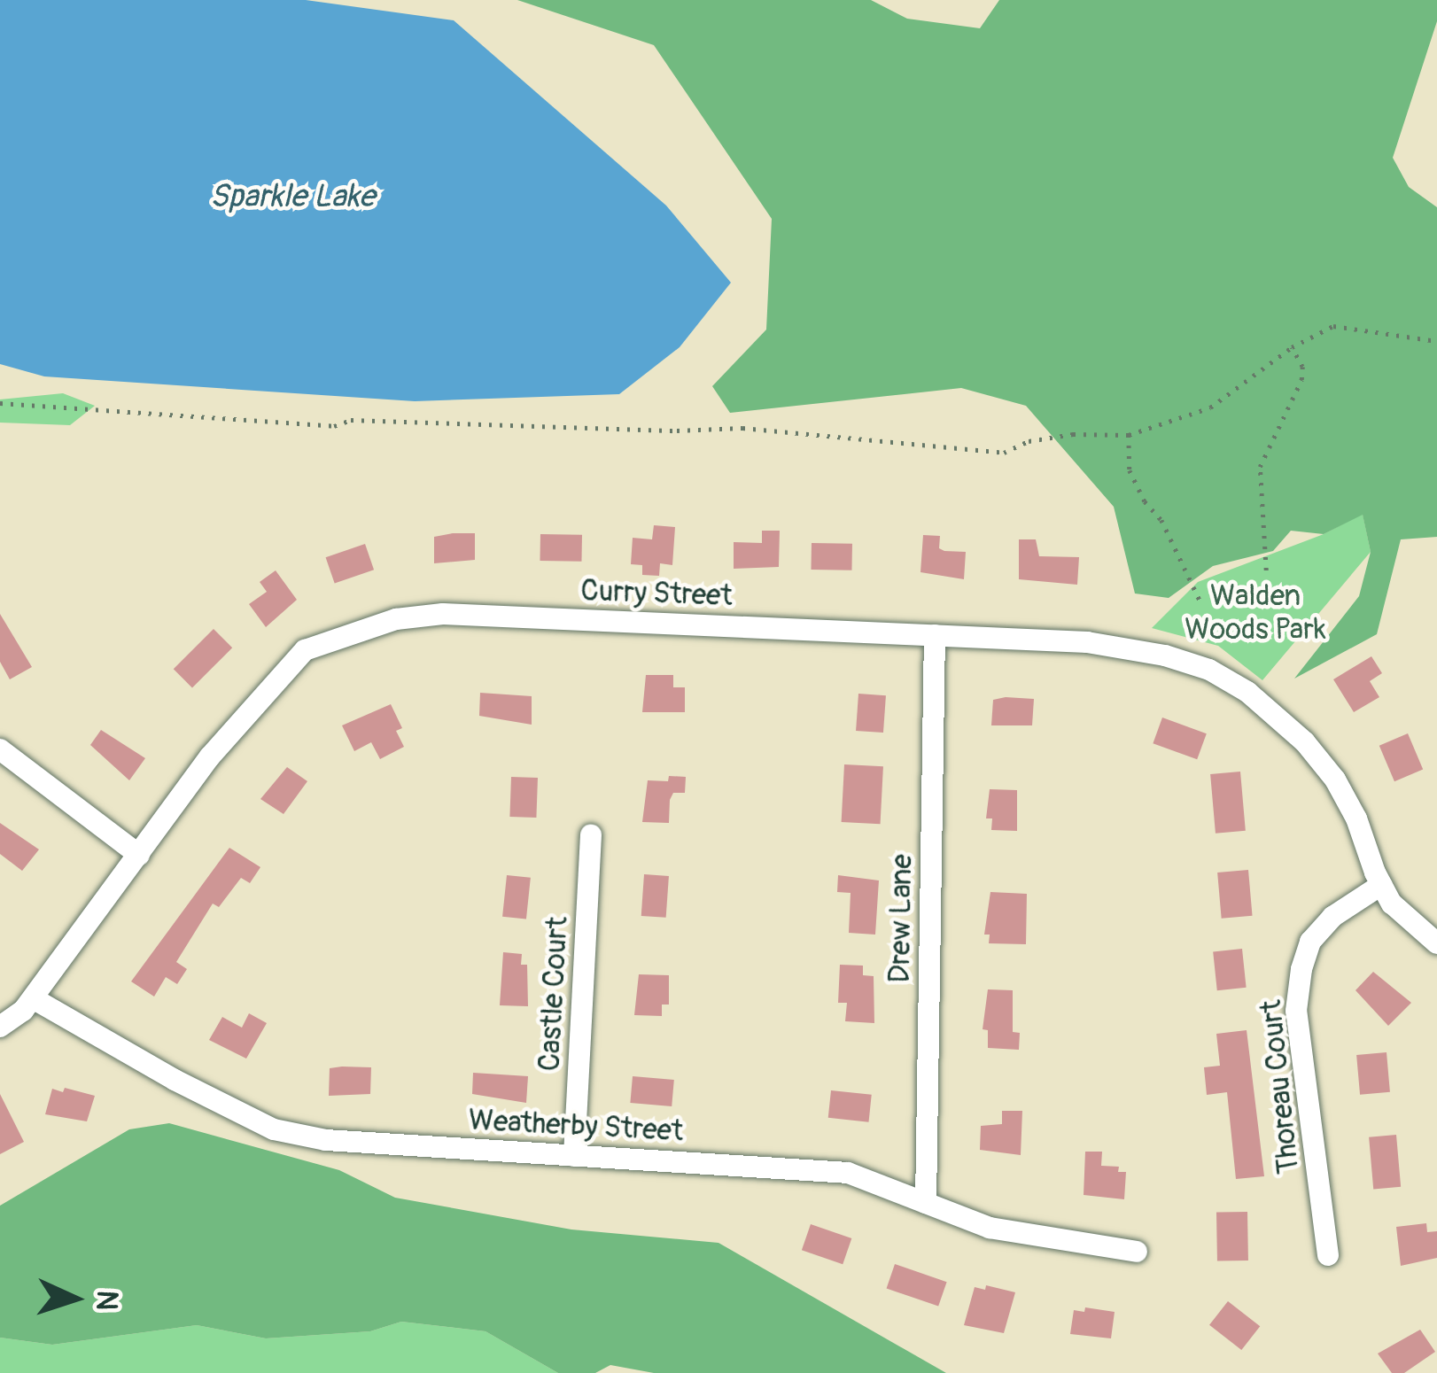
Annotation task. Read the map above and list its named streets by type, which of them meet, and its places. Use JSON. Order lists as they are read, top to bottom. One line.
{"streets":{"street":["Curry Street","Drew Lane","Castle Court","Thoreau Court","Weatherby Street"]},"crossings":[["Curry Street","Drew Lane"],["Curry Street","Thoreau Court"],["Curry Street","Weatherby Street"],["Drew Lane","Weatherby Street"],["Castle Court","Weatherby Street"]],"water":["Sparkle Lake"],"parks":["Walden Woods Park"],"north":"right"}
